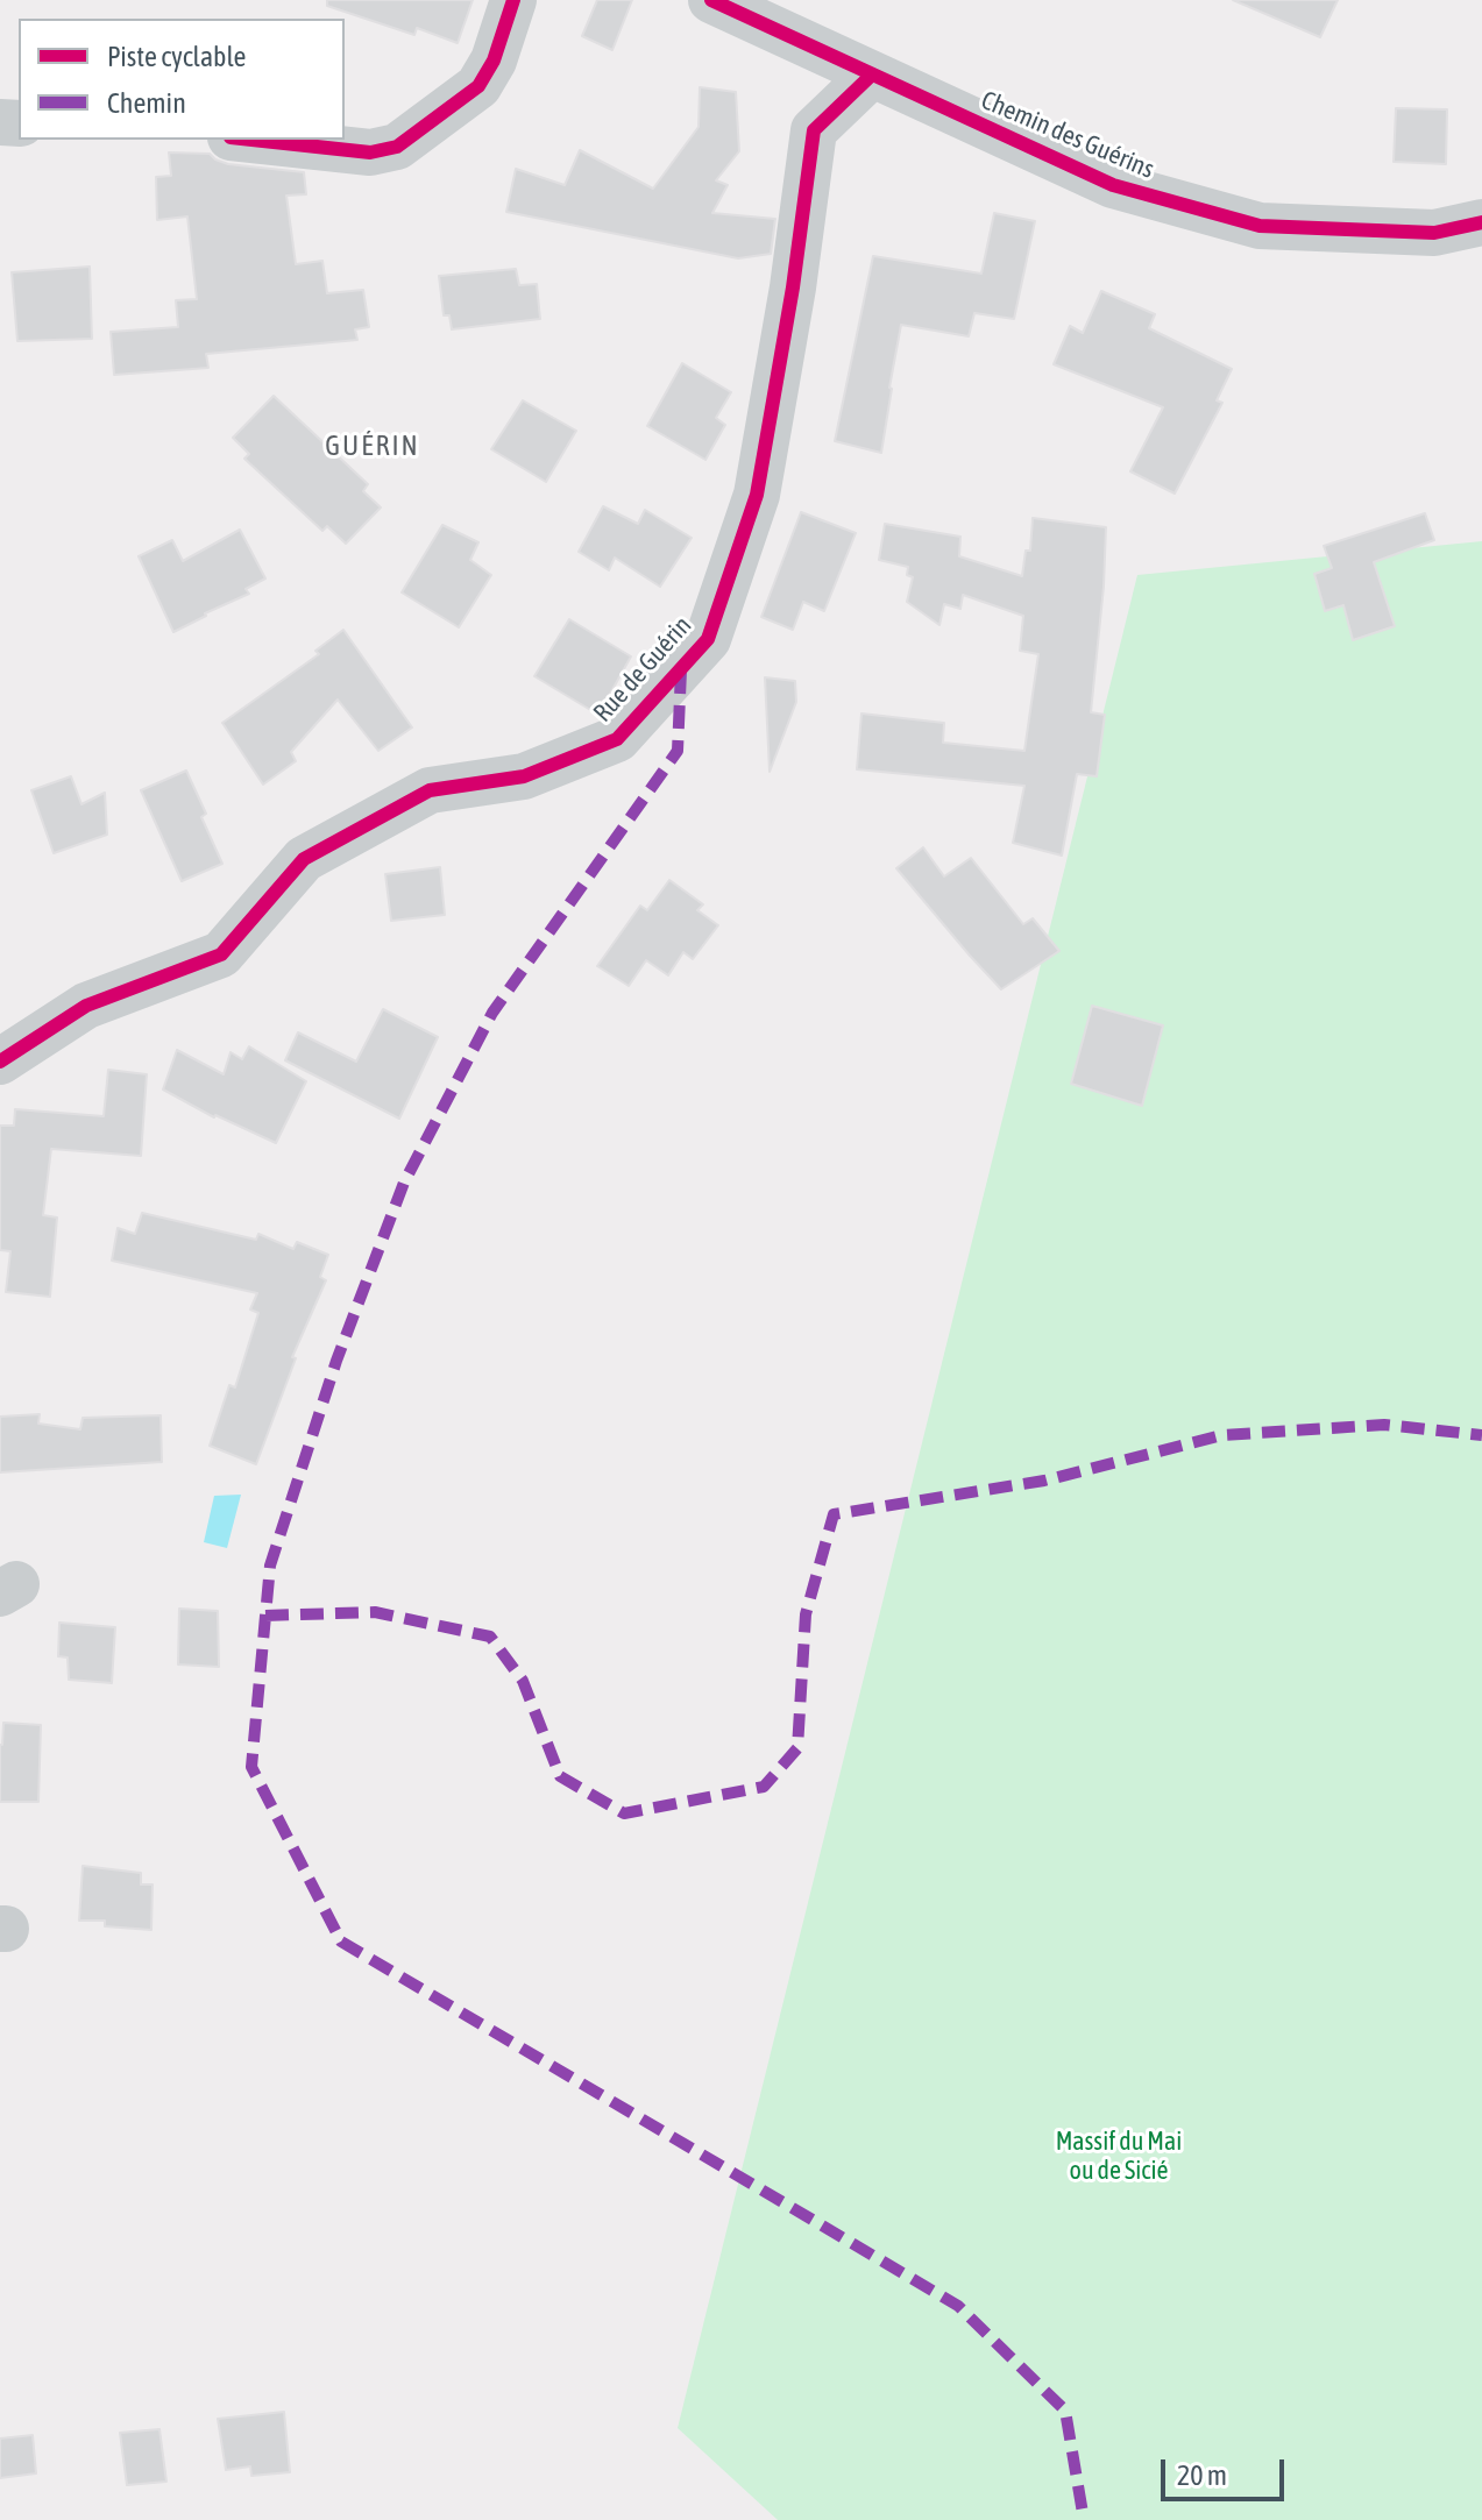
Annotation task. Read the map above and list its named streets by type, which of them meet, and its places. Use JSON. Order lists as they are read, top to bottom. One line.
{"streets":{"street":["Chemin des Guérins","Rue de Guérin"]},"crossings":[["Chemin des Guérins","Rue de Guérin"]],"districts":["GUÉRIN"],"parks":["Massif du Mai ou de Sicié"],"legend":["Piste cyclable","Chemin"],"scale_bar":"20 m"}
